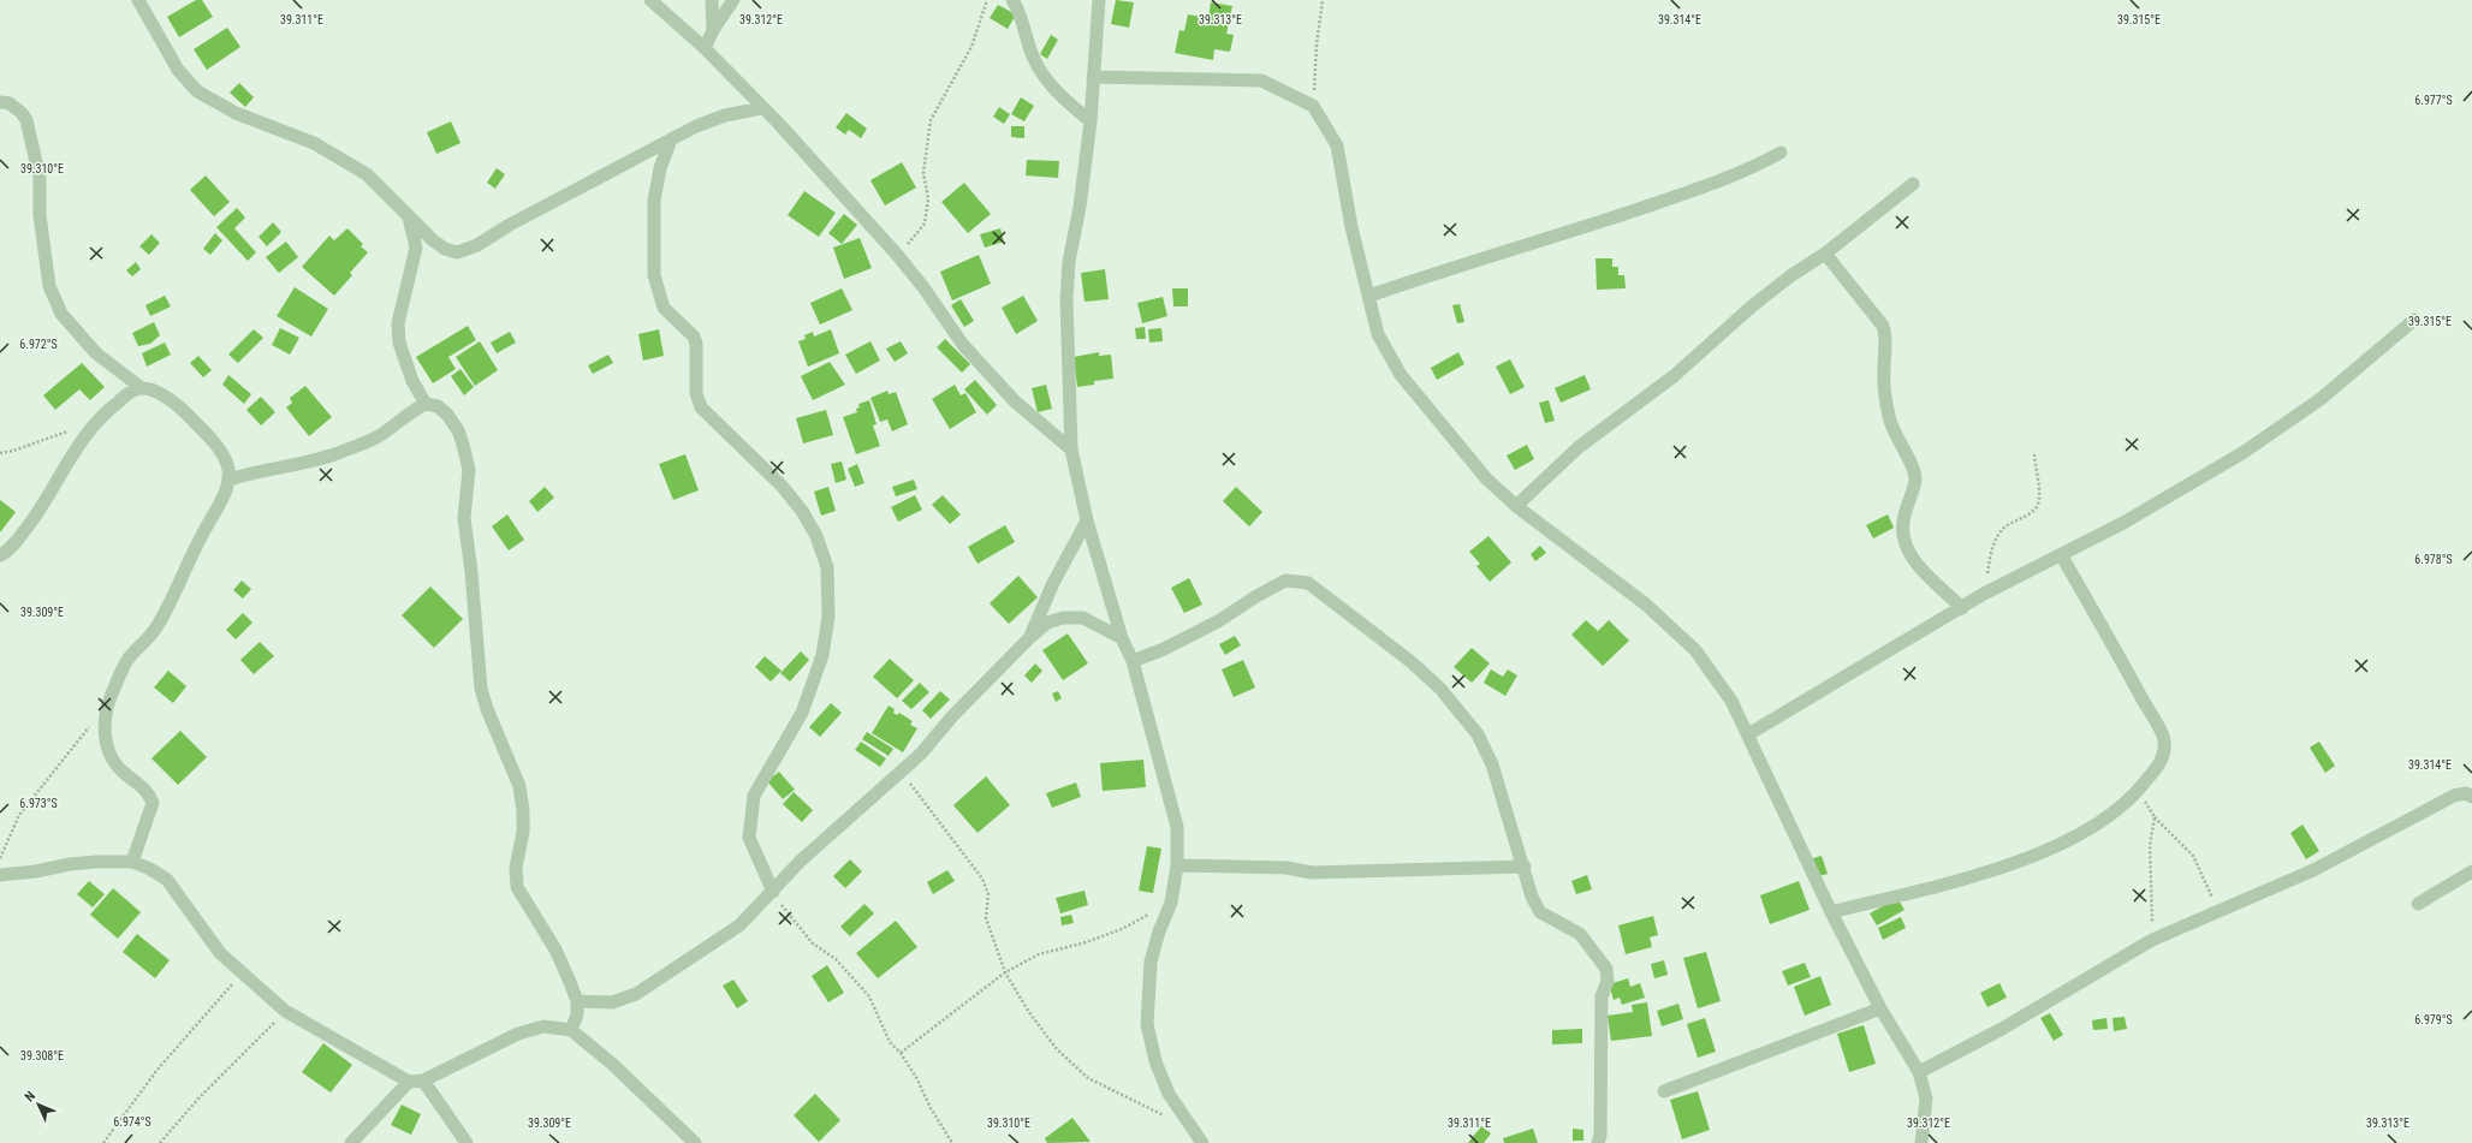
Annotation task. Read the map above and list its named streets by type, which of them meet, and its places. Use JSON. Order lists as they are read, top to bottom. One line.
{"north":"top left","coordinates":["39.311°E","39.312°E","39.313°E","39.314°E","39.315°E","6.977°S","39.310°E","6.972°S","6.978°S","39.309°E","6.973°S","6.979°S","39.308°E","6.974°S"]}
